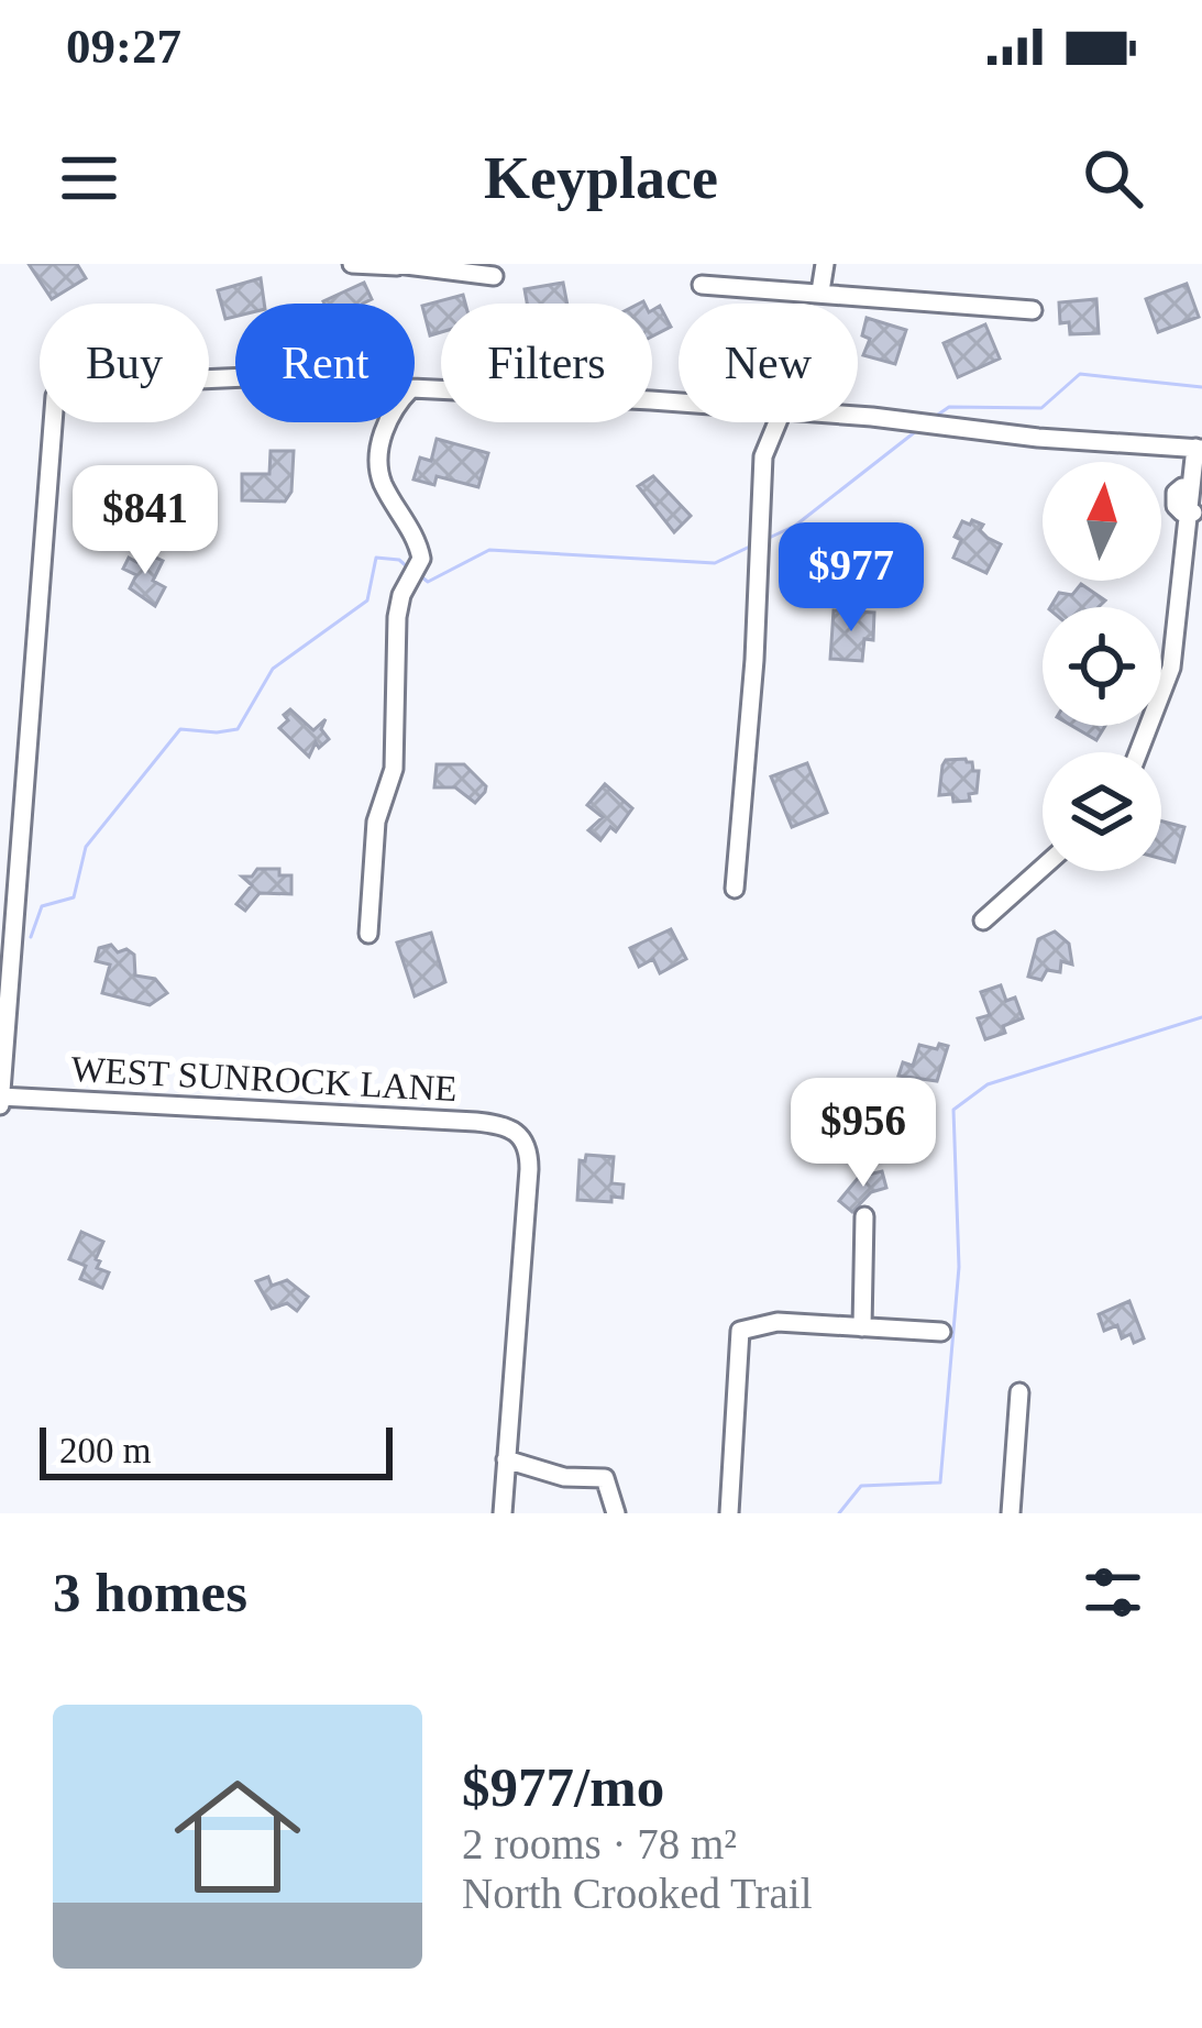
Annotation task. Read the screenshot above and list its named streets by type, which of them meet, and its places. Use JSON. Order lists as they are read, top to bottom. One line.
{"streets":{"street":["WEST SUNROCK LANE"]},"scale_bar":"200 m","north":"top","page":{"status":"09:27","header":"Keyplace","chip":["Buy","Rent","Filters","New"],"price":["$841","$977","$956"],"scale":"200 m","heading":"3 homes","list":[{"name":"$977/mo","note":"2 rooms · 78 m² · North Crooked Trail"}]}}
